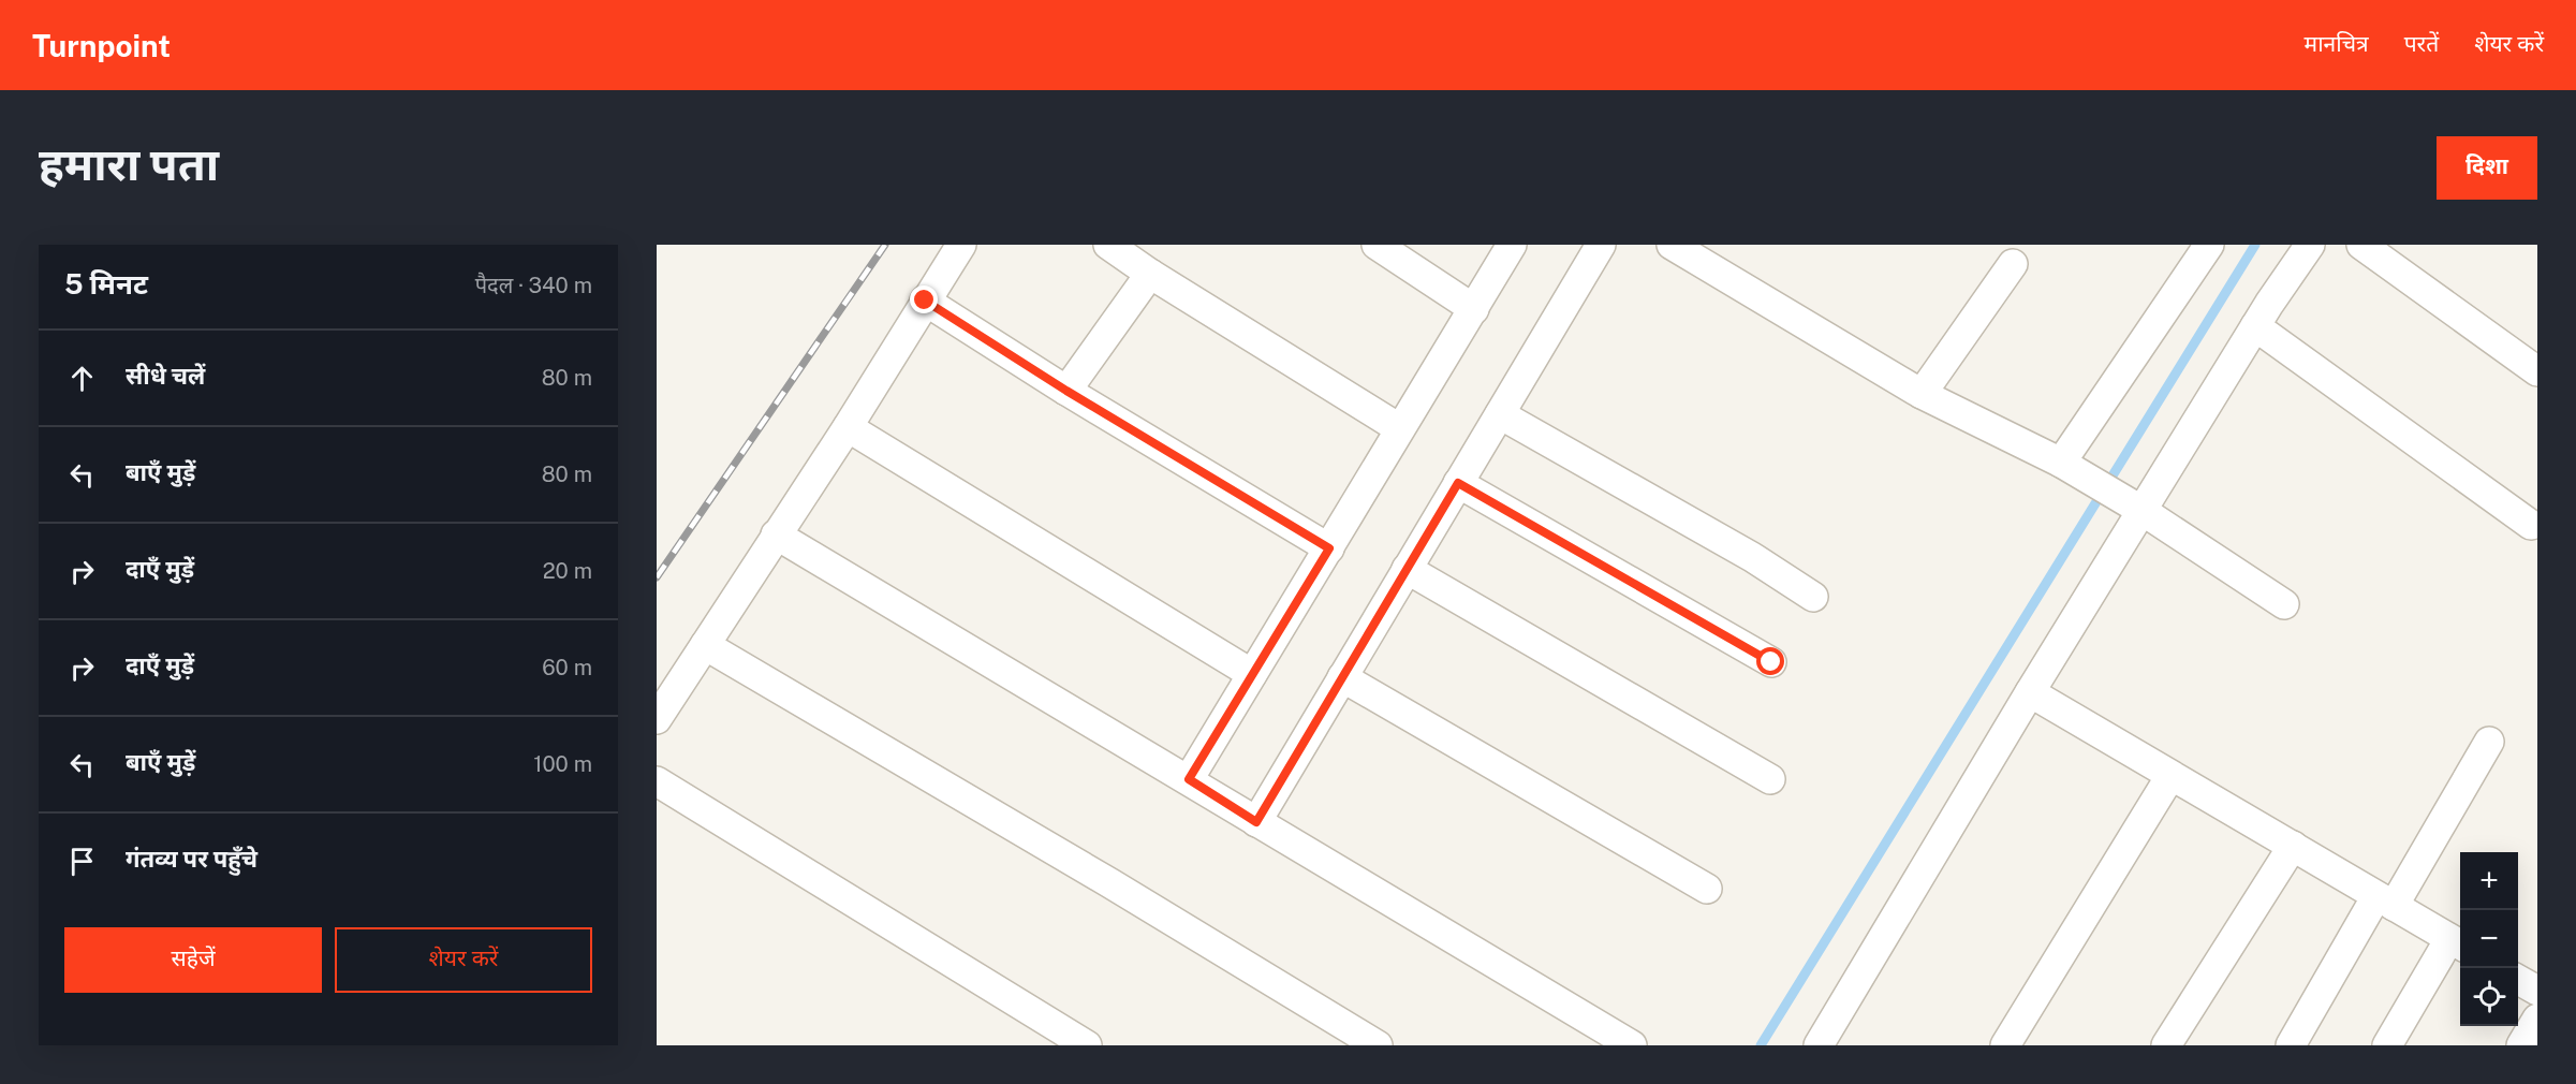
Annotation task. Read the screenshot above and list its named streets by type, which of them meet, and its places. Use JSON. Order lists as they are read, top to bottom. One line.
{"page":{"header":"Turnpoint","nav":["मानचित्र","परतें","शेयर करें"],"buttons":["दिशा",["सहेजें","शेयर करें"]],"title":"हमारा पता","heading":["5 मिनट","पैदल · 340 m"],"list":[["सीधे चलें","80 m"],["बाएँ मुड़ें","80 m"],["दाएँ मुड़ें","20 m"],["दाएँ मुड़ें","60 m"],["बाएँ मुड़ें","100 m"],"गंतव्य पर पहुँचे"],"map_buttons":["+","−"]}}
